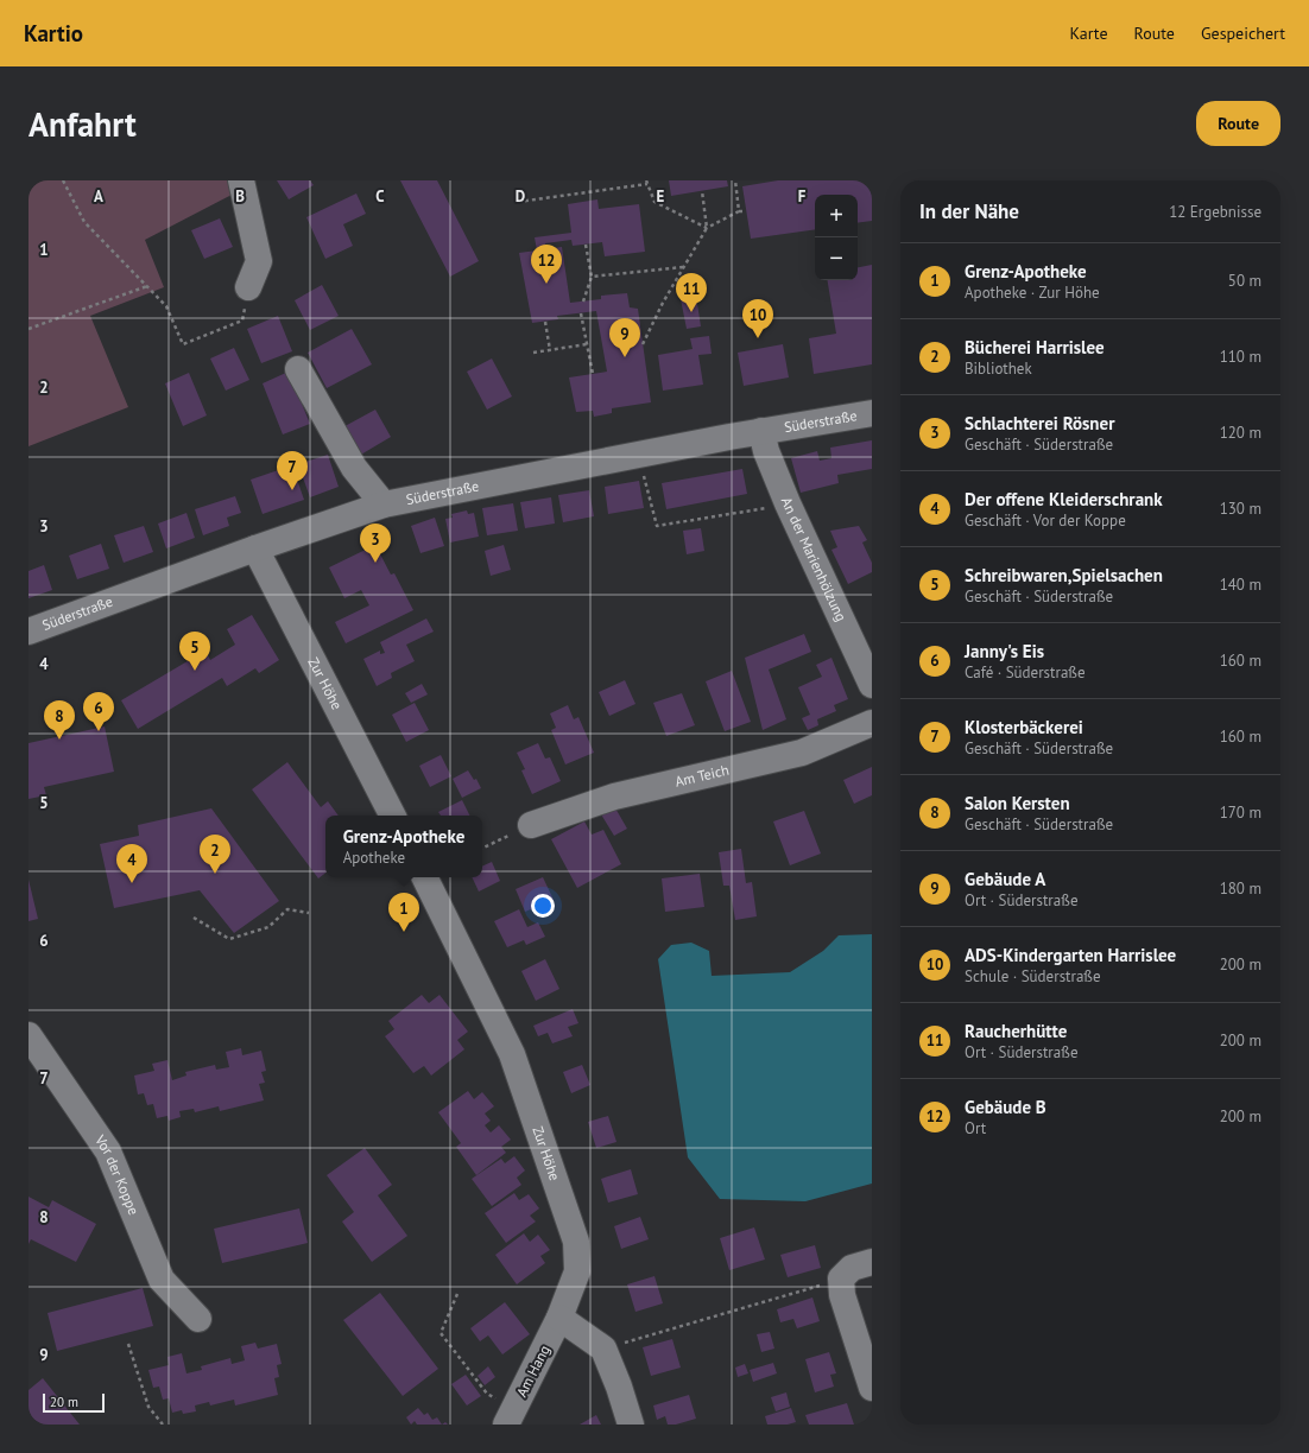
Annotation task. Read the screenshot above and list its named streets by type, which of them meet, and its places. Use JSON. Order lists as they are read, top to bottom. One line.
{"streets":{"street":["Süderstraße","An der Marienhölzung","Zur Höhe","Am Teich","Vor der Koppe","Am Hang"]},"crossings":[["Süderstraße","An der Marienhölzung"],["Süderstraße","Zur Höhe"],["Zur Höhe","Am Hang"]],"scale_bar":"20 m","page":{"header":"Kartio","nav":["Karte","Route","Gespeichert"],"buttons":"Route","title":"Anfahrt","heading":["In der Nähe","12 Ergebnisse"],"map_buttons":["+","−"],"list":[{"mark":"1","name":"Grenz-Apotheke","note":"Apotheke · Zur Höhe","value":"50 m"},{"mark":"2","name":"Bücherei Harrislee","note":"Bibliothek","value":"110 m"},{"mark":"3","name":"Schlachterei Rösner","note":"Geschäft · Süderstraße","value":"120 m"},{"mark":"4","name":"Der offene Kleiderschrank","note":"Geschäft · Vor der Koppe","value":"130 m"},{"mark":"5","name":"Schreibwaren,Spielsachen","note":"Geschäft · Süderstraße","value":"140 m"},{"mark":"6","name":"Janny's Eis","note":"Café · Süderstraße","value":"160 m"},{"mark":"7","name":"Klosterbäckerei","note":"Geschäft · Süderstraße","value":"160 m"},{"mark":"8","name":"Salon Kersten","note":"Geschäft · Süderstraße","value":"170 m"},{"mark":"9","name":"Gebäude A","note":"Ort · Süderstraße","value":"180 m"},{"mark":"10","name":"ADS-Kindergarten Harrislee","note":"Schule · Süderstraße","value":"200 m"},{"mark":"11","name":"Raucherhütte","note":"Ort · Süderstraße","value":"200 m"},{"mark":"12","name":"Gebäude B","note":"Ort","value":"200 m"}],"pins":["12","11","10","9","7","3","5","6","8","2","4","1"],"popup":["Grenz-Apotheke","Apotheke"],"scale":"20 m"},"grid":{"columns":["A","B","C","D","E","F"],"rows":["1","2","3","4","5","6","7","8","9"]}}
